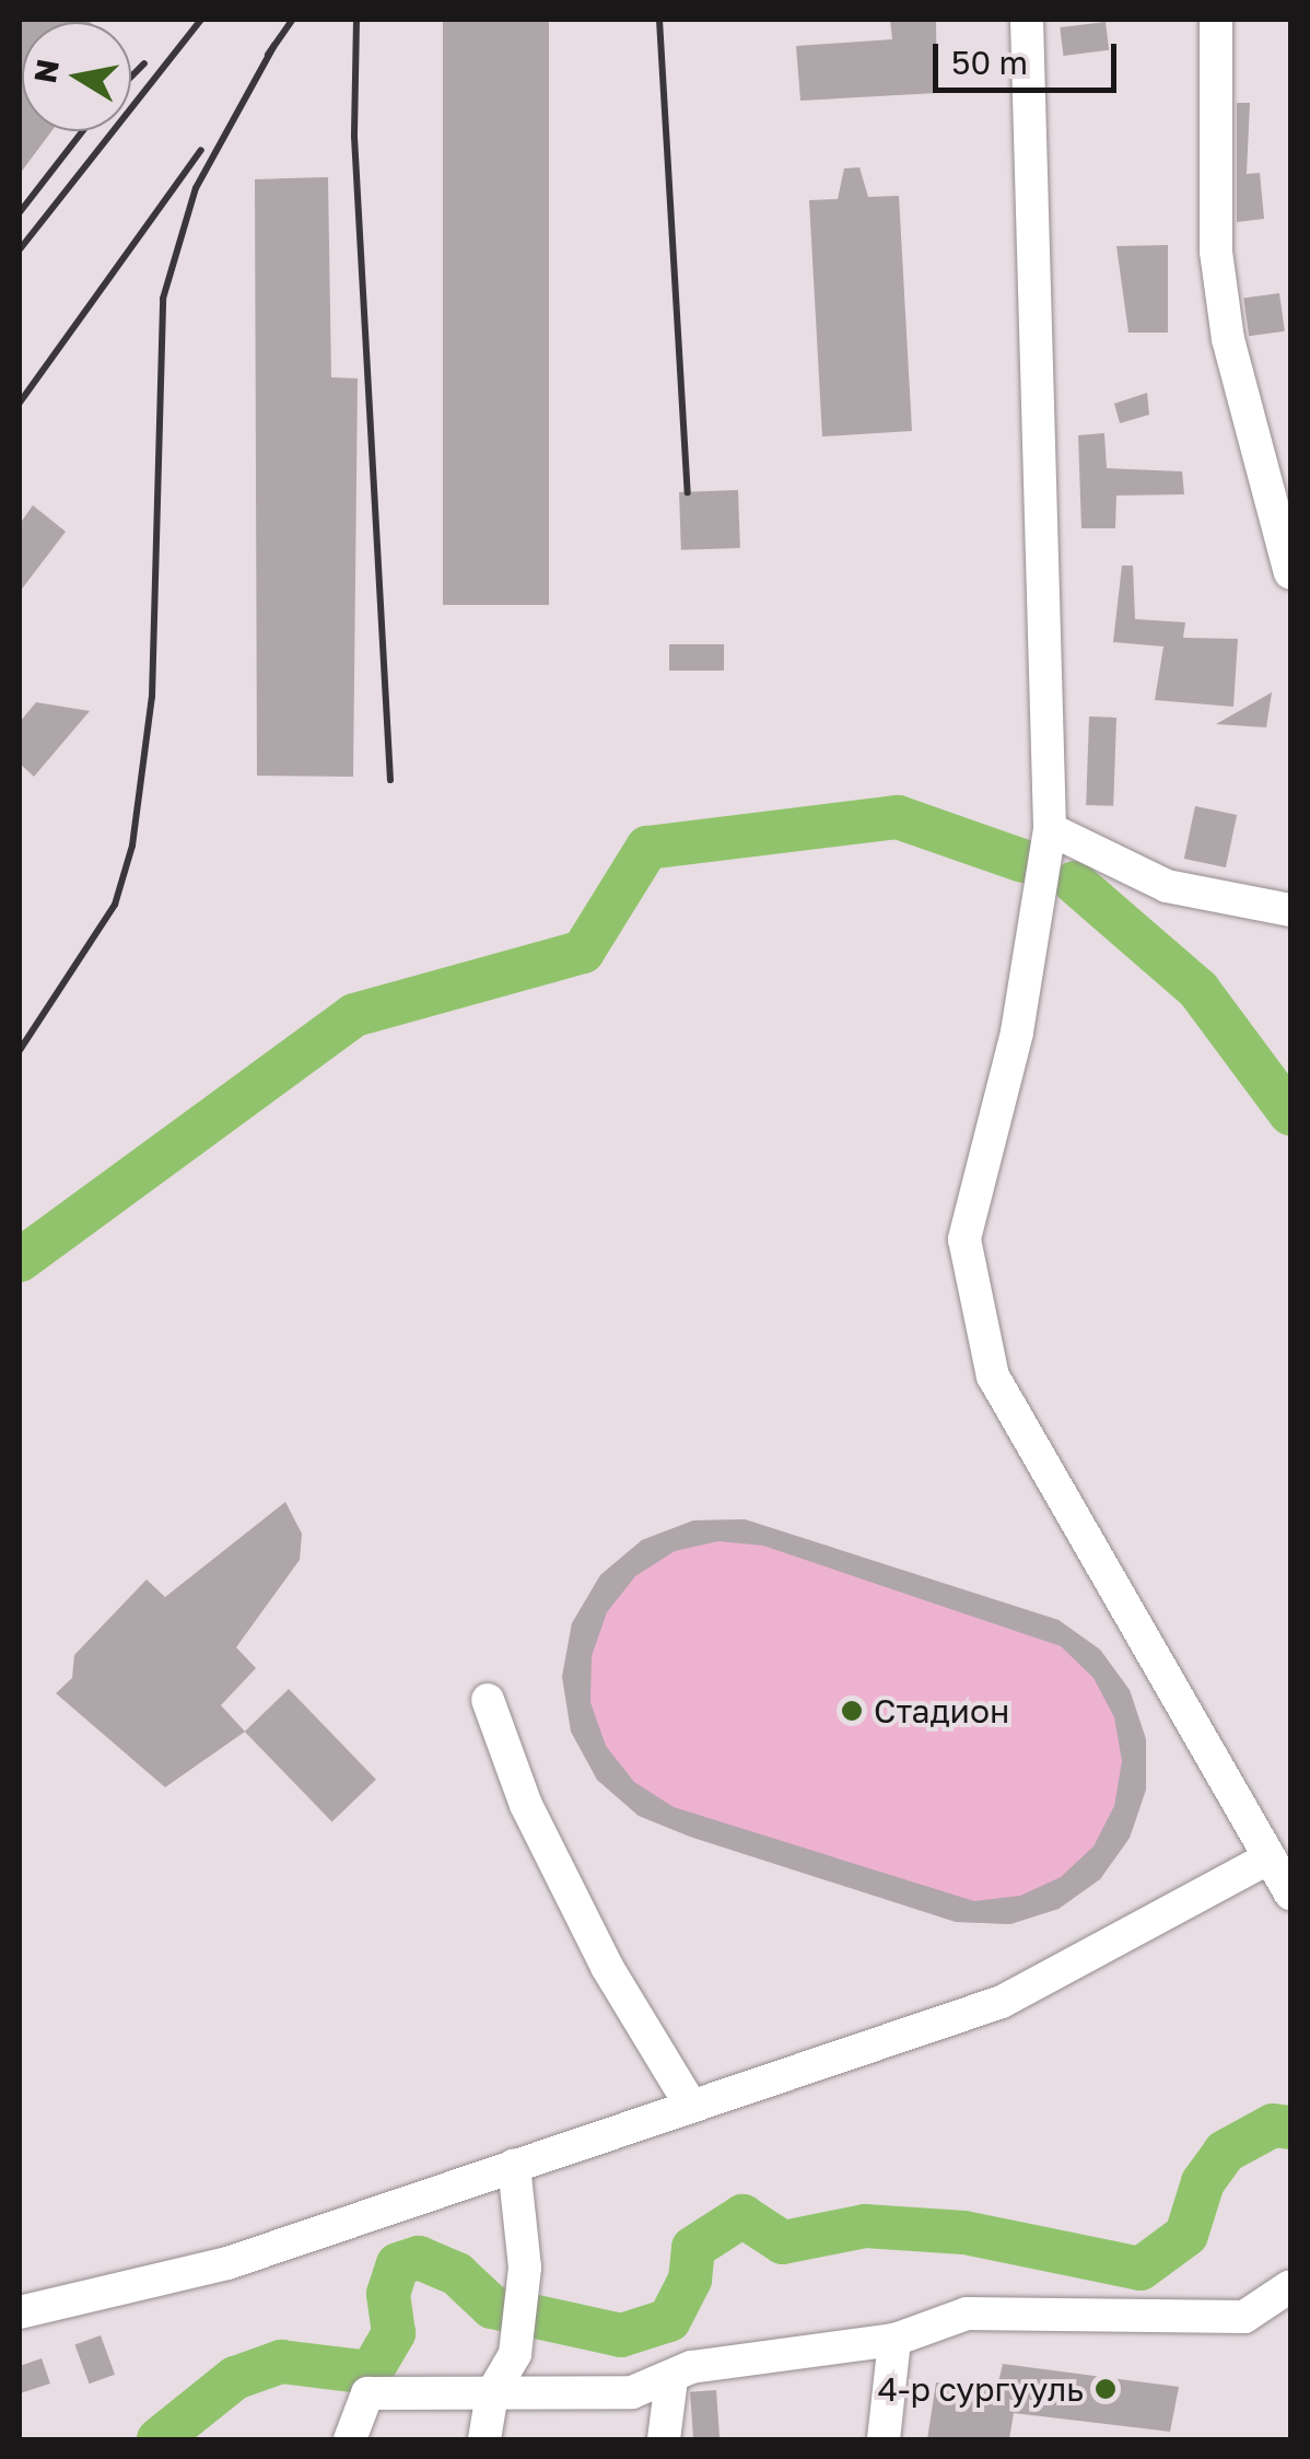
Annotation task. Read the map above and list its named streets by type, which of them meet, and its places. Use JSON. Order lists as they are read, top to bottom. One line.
{"places":["Стадион","4-р сургууль"],"scale_bar":"50 m","north":"left"}
